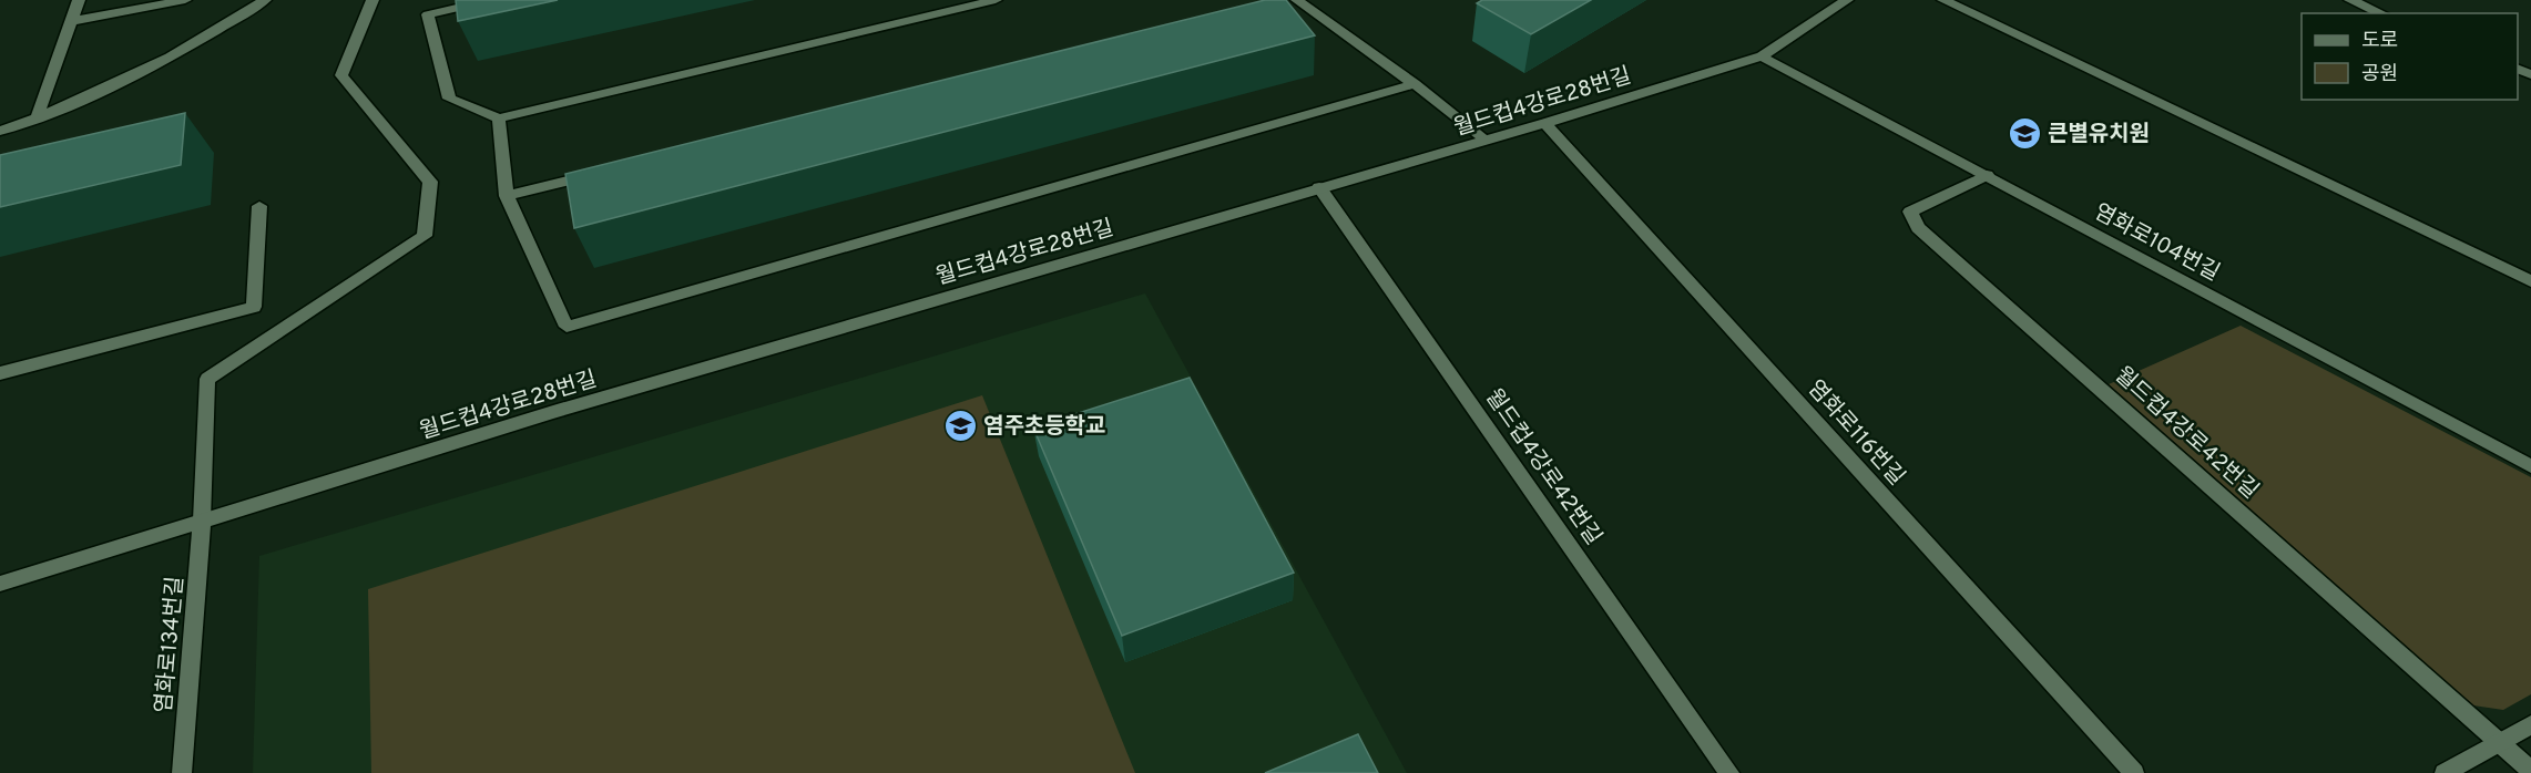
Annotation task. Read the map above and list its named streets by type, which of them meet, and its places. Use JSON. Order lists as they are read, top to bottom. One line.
{"streets":{"street":["월드컵4강로28번길","염화로104번길","염화로116번길","월드컵4강로42번길","염화로134번길"]},"crossings":[["월드컵4강로28번길","염화로104번길"],["월드컵4강로28번길","염화로116번길"],["월드컵4강로28번길","월드컵4강로42번길"],["월드컵4강로28번길","염화로134번길"],["염화로104번길","월드컵4강로42번길"]],"places":{"school or university":["큰별유치원","염주초등학교"]},"legend":["도로","공원"]}
